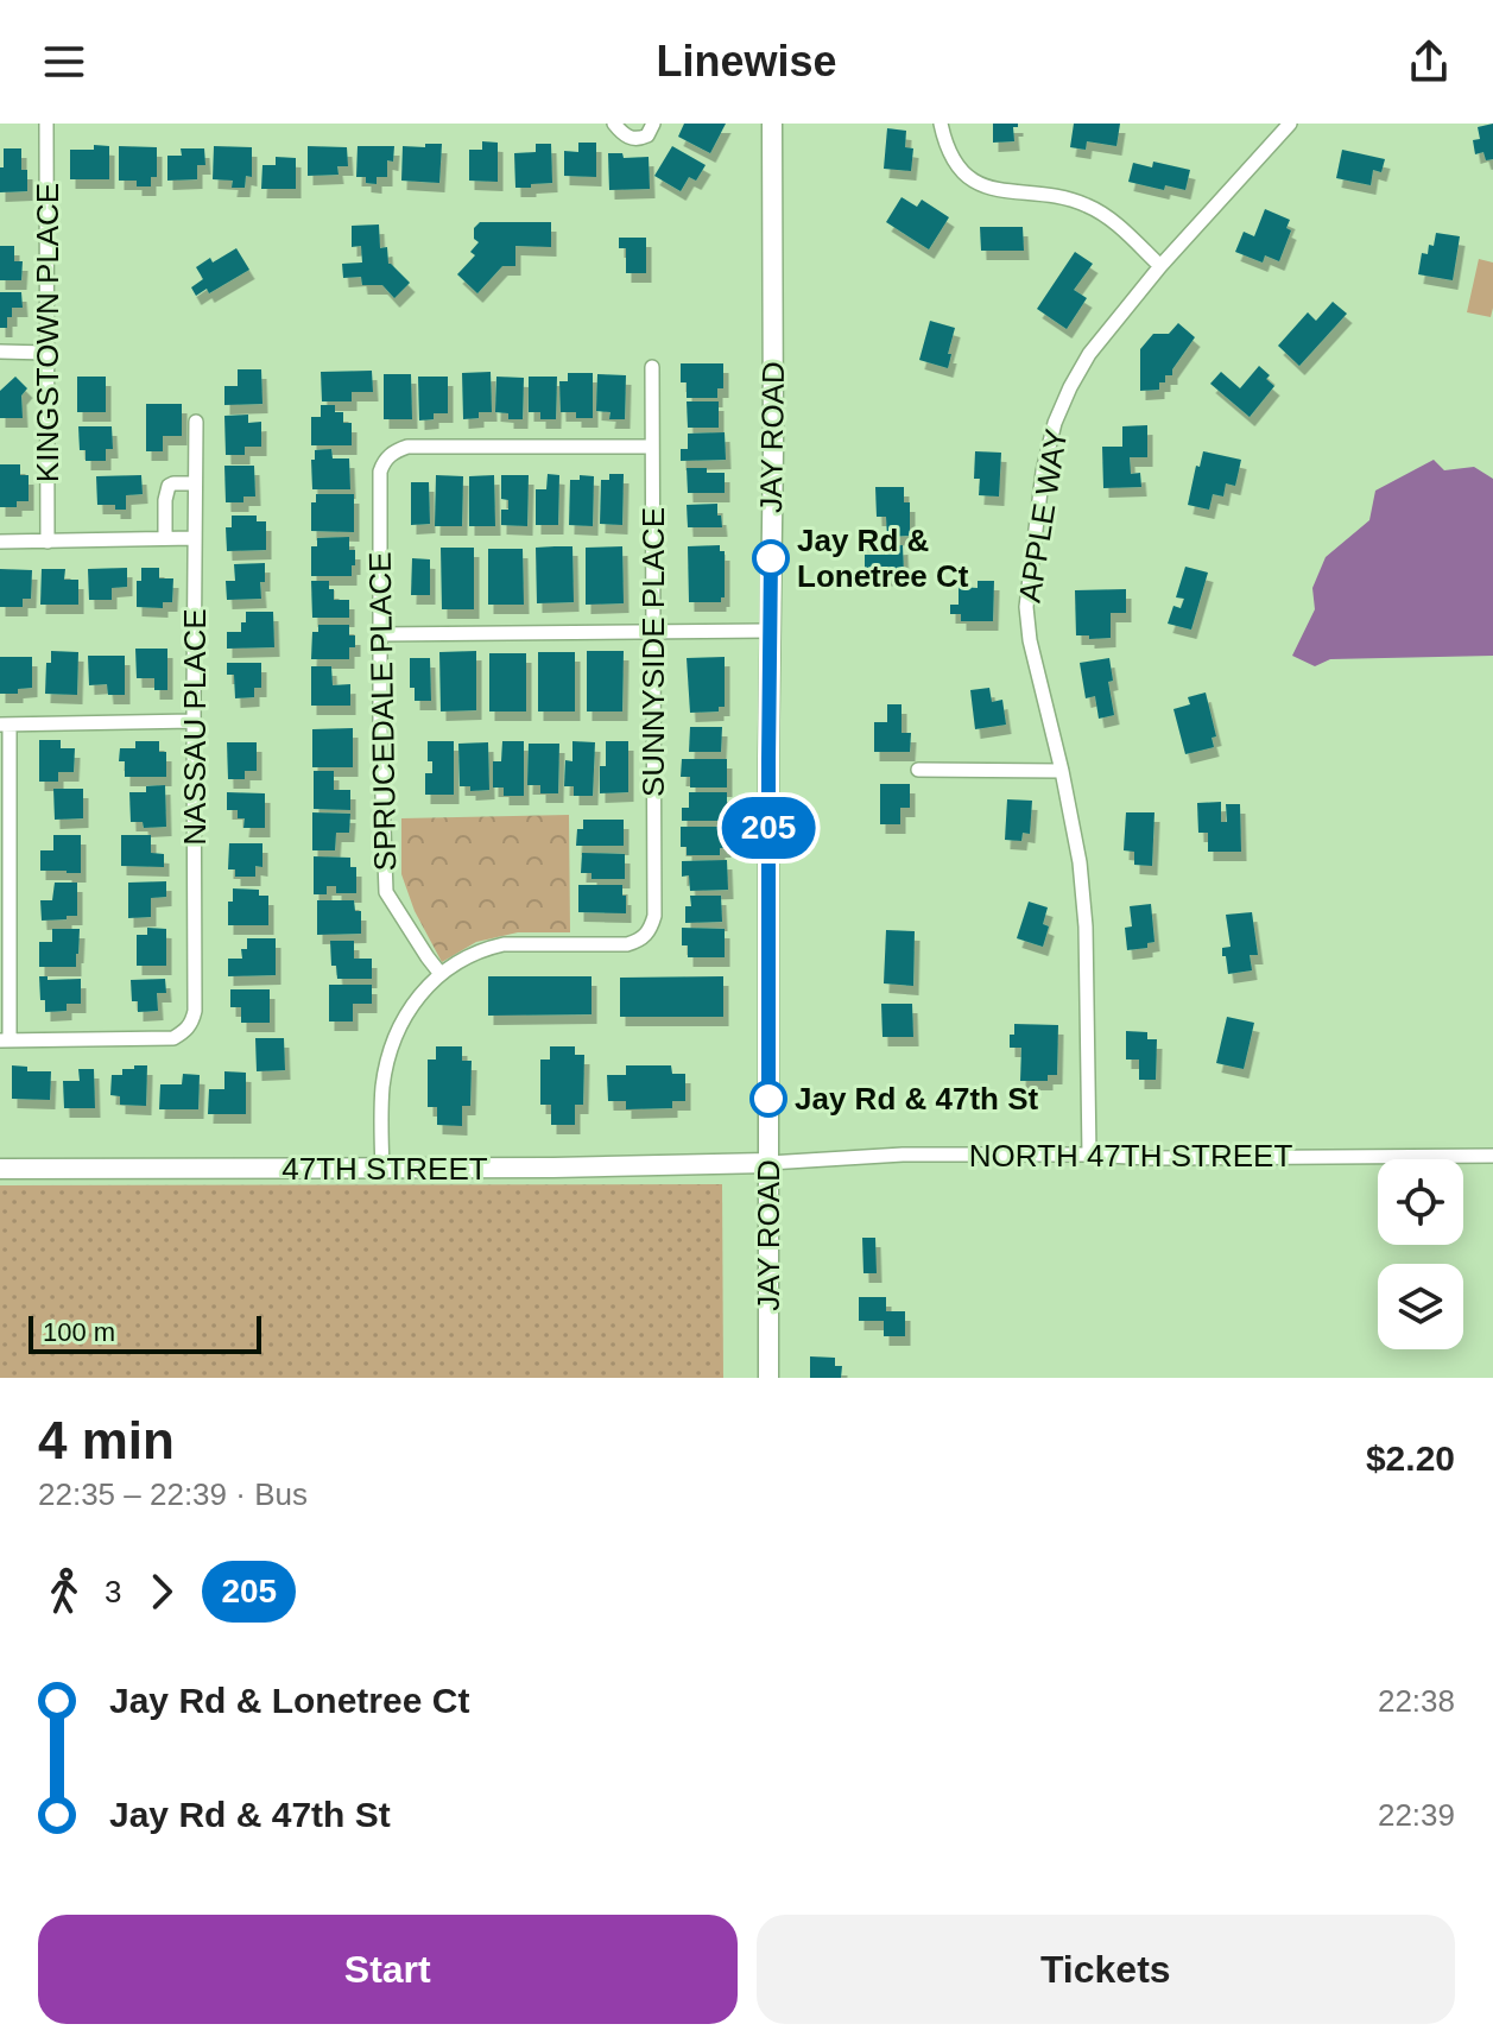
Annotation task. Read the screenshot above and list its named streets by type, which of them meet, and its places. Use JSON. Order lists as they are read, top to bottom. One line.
{"streets":{"street":["KINGSTOWN PLACE","JAY ROAD","APPLE WAY","SUNNYSIDE PLACE","SPRUCEDALE PLACE","NASSAU PLACE","NORTH 47TH STREET","47TH STREET"]},"crossings":[["JAY ROAD","NORTH 47TH STREET"],["JAY ROAD","47TH STREET"],["APPLE WAY","NORTH 47TH STREET"],["SUNNYSIDE PLACE","SPRUCEDALE PLACE"],["NORTH 47TH STREET","47TH STREET"]],"places":["Jay Rd & Lonetree Ct","Jay Rd & 47th St"],"lines":["bus line 205"],"scale_bar":"100 m","page":{"header":"Linewise","on_map":"205","scale":"100 m","heading":["4 min","22:35 – 22:39 · Bus","$2.20"],"legs":["3","205"],"list":[{"name":"Jay Rd & Lonetree Ct","value":"22:38"},{"name":"Jay Rd & 47th St","value":"22:39"}],"buttons":["Start","Tickets"]}}
